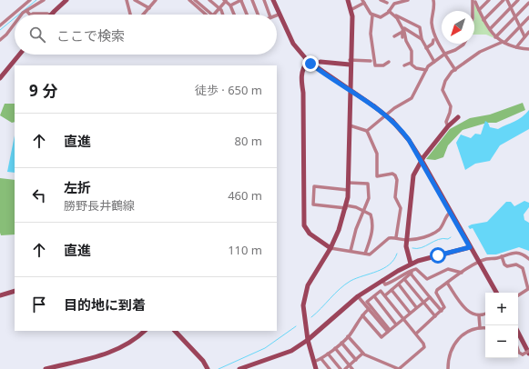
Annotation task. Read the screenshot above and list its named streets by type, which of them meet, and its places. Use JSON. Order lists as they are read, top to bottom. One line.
{"north":"bottom left","page":{"search":"ここで検索","heading":["9 分","徒歩 · 650 m"],"list":[["直進","80 m"],["左折","勝野長井鶴線","460 m"],["直進","110 m"],"目的地に到着"],"map_buttons":["+","−"]}}
